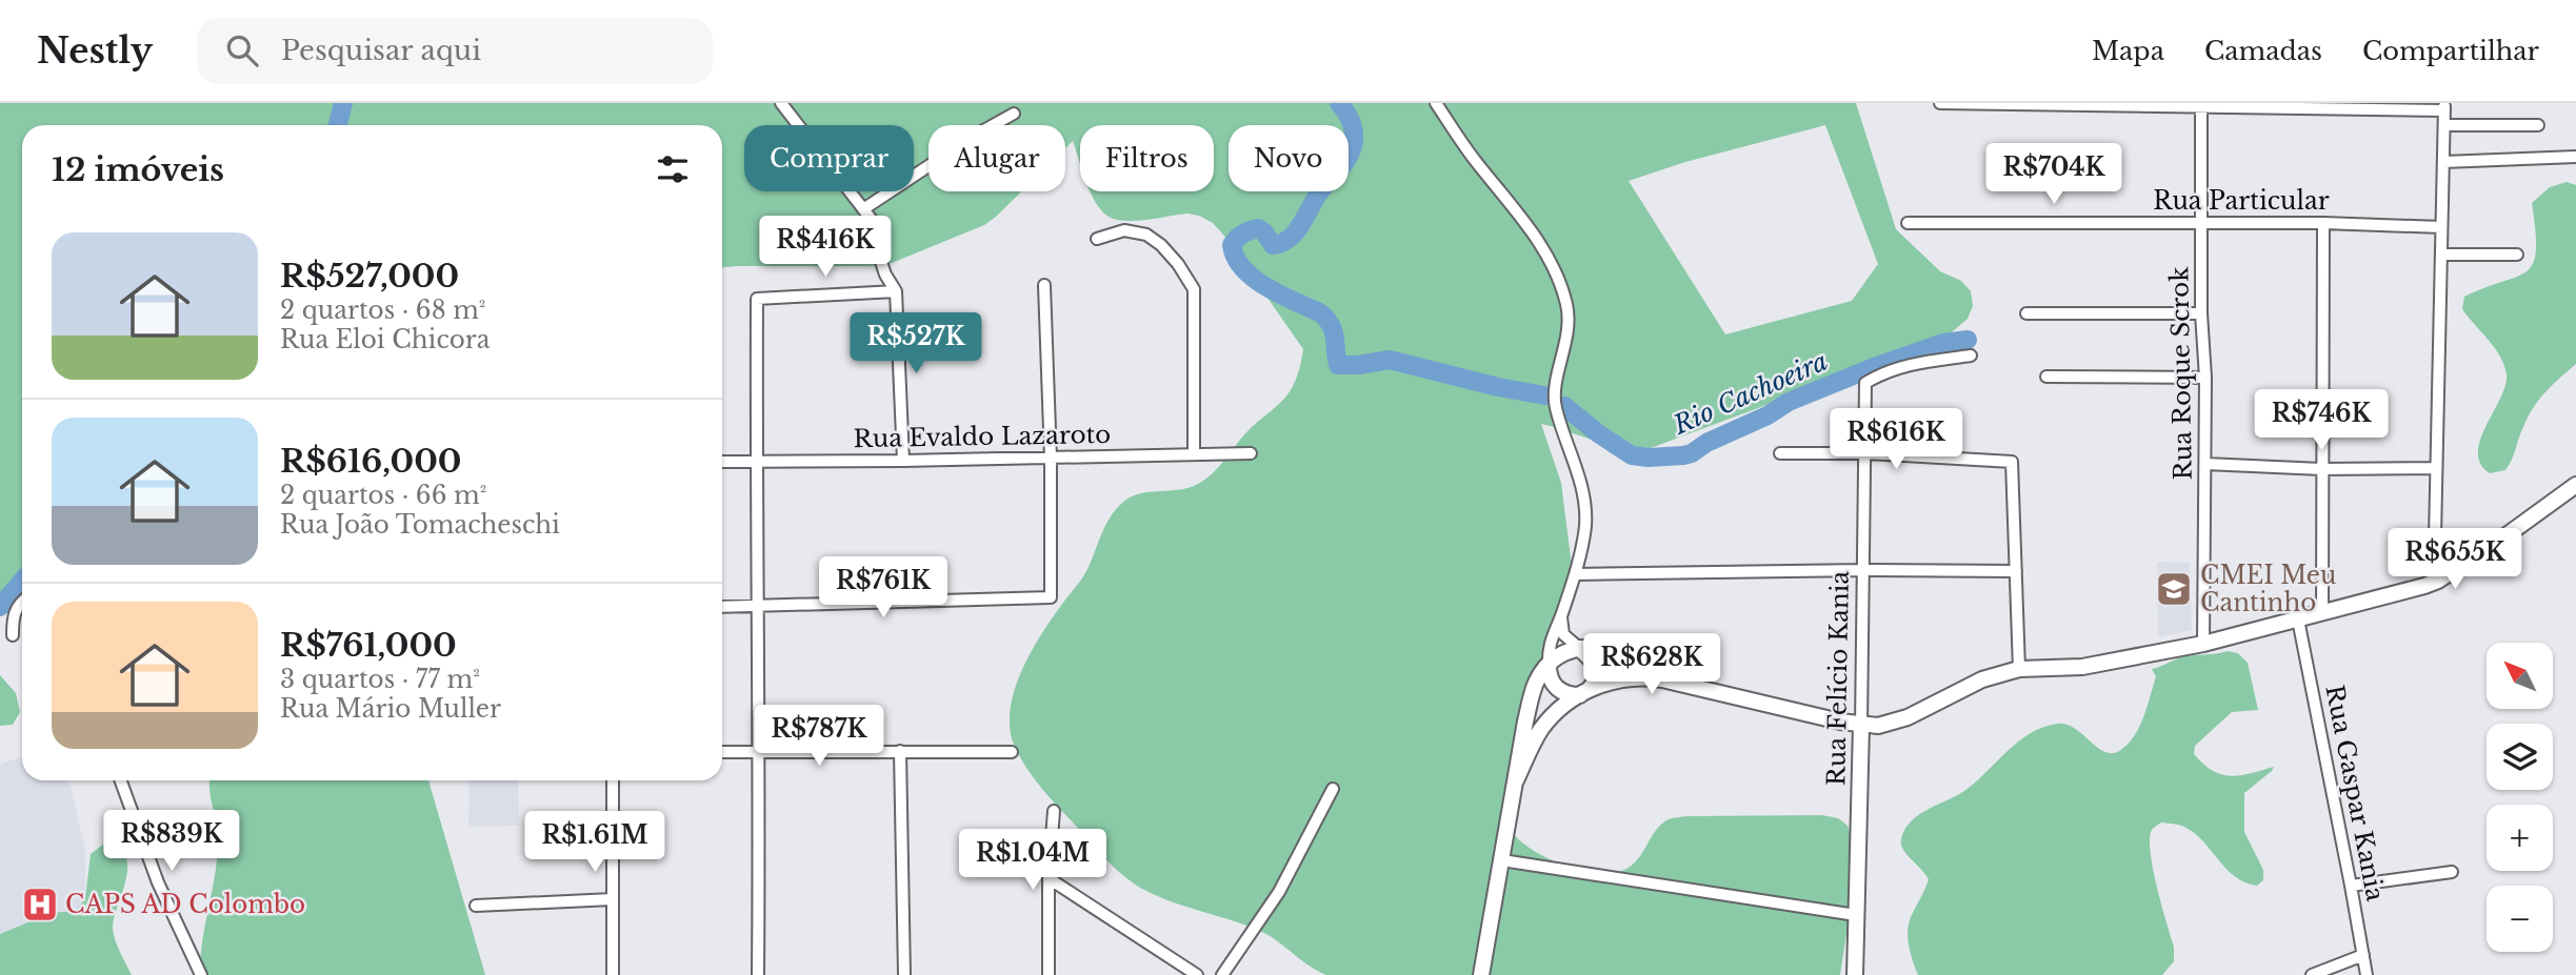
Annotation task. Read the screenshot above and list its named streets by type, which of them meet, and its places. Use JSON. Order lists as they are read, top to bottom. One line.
{"streets":{"main road":["Rua Felício Kania"],"street":["Rua Particular","Rua Roque Scrok","Rua Evaldo Lazaroto","Rua Gaspar Kania"]},"crossings":[["Rua Particular","Rua Roque Scrok"]],"water":["Rio Cachoeira"],"places":{"school or university":["CMEI Meu Cantinho"],"hospital":["CAPS AD Colombo"]},"north":"top left","page":{"header":"Nestly","search":"Pesquisar aqui","nav":["Mapa","Camadas","Compartilhar"],"chip":["Comprar","Alugar","Filtros","Novo"],"heading":"12 imóveis","price":["R$704K","R$416K","R$527K","R$746K","R$616K","R$655K","R$761K","R$628K","R$787K","R$839K","R$1.61M","R$1.04M"],"list":[{"name":"R$527,000","note":"2 quartos · 68 m² · Rua Eloi Chicora"},{"name":"R$616,000","note":"2 quartos · 66 m² · Rua João Tomacheschi"},{"name":"R$761,000","note":"3 quartos · 77 m² · Rua Mário Muller"}],"map_buttons":["+","−"]}}
